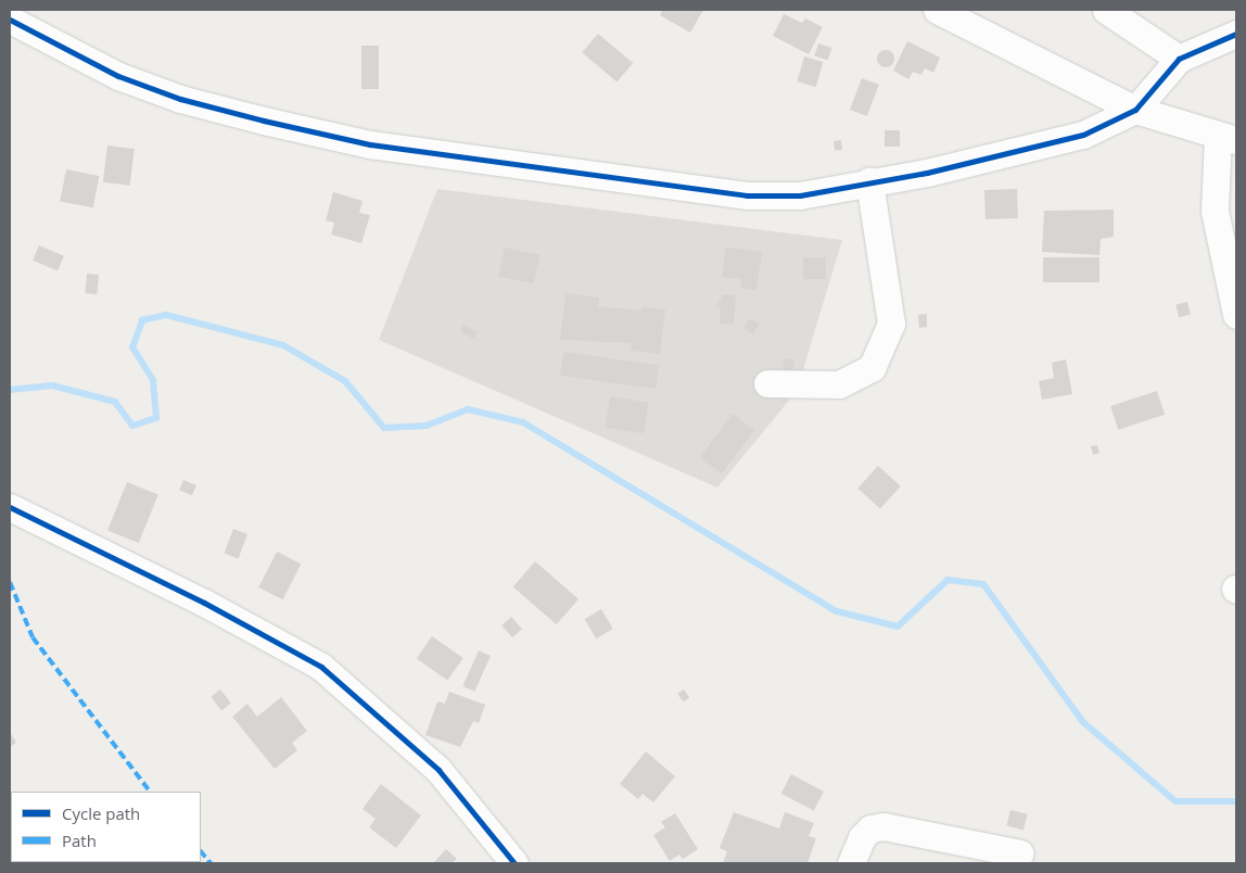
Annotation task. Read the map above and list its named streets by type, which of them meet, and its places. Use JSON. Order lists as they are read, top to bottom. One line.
{"legend":["Cycle path","Path"]}
